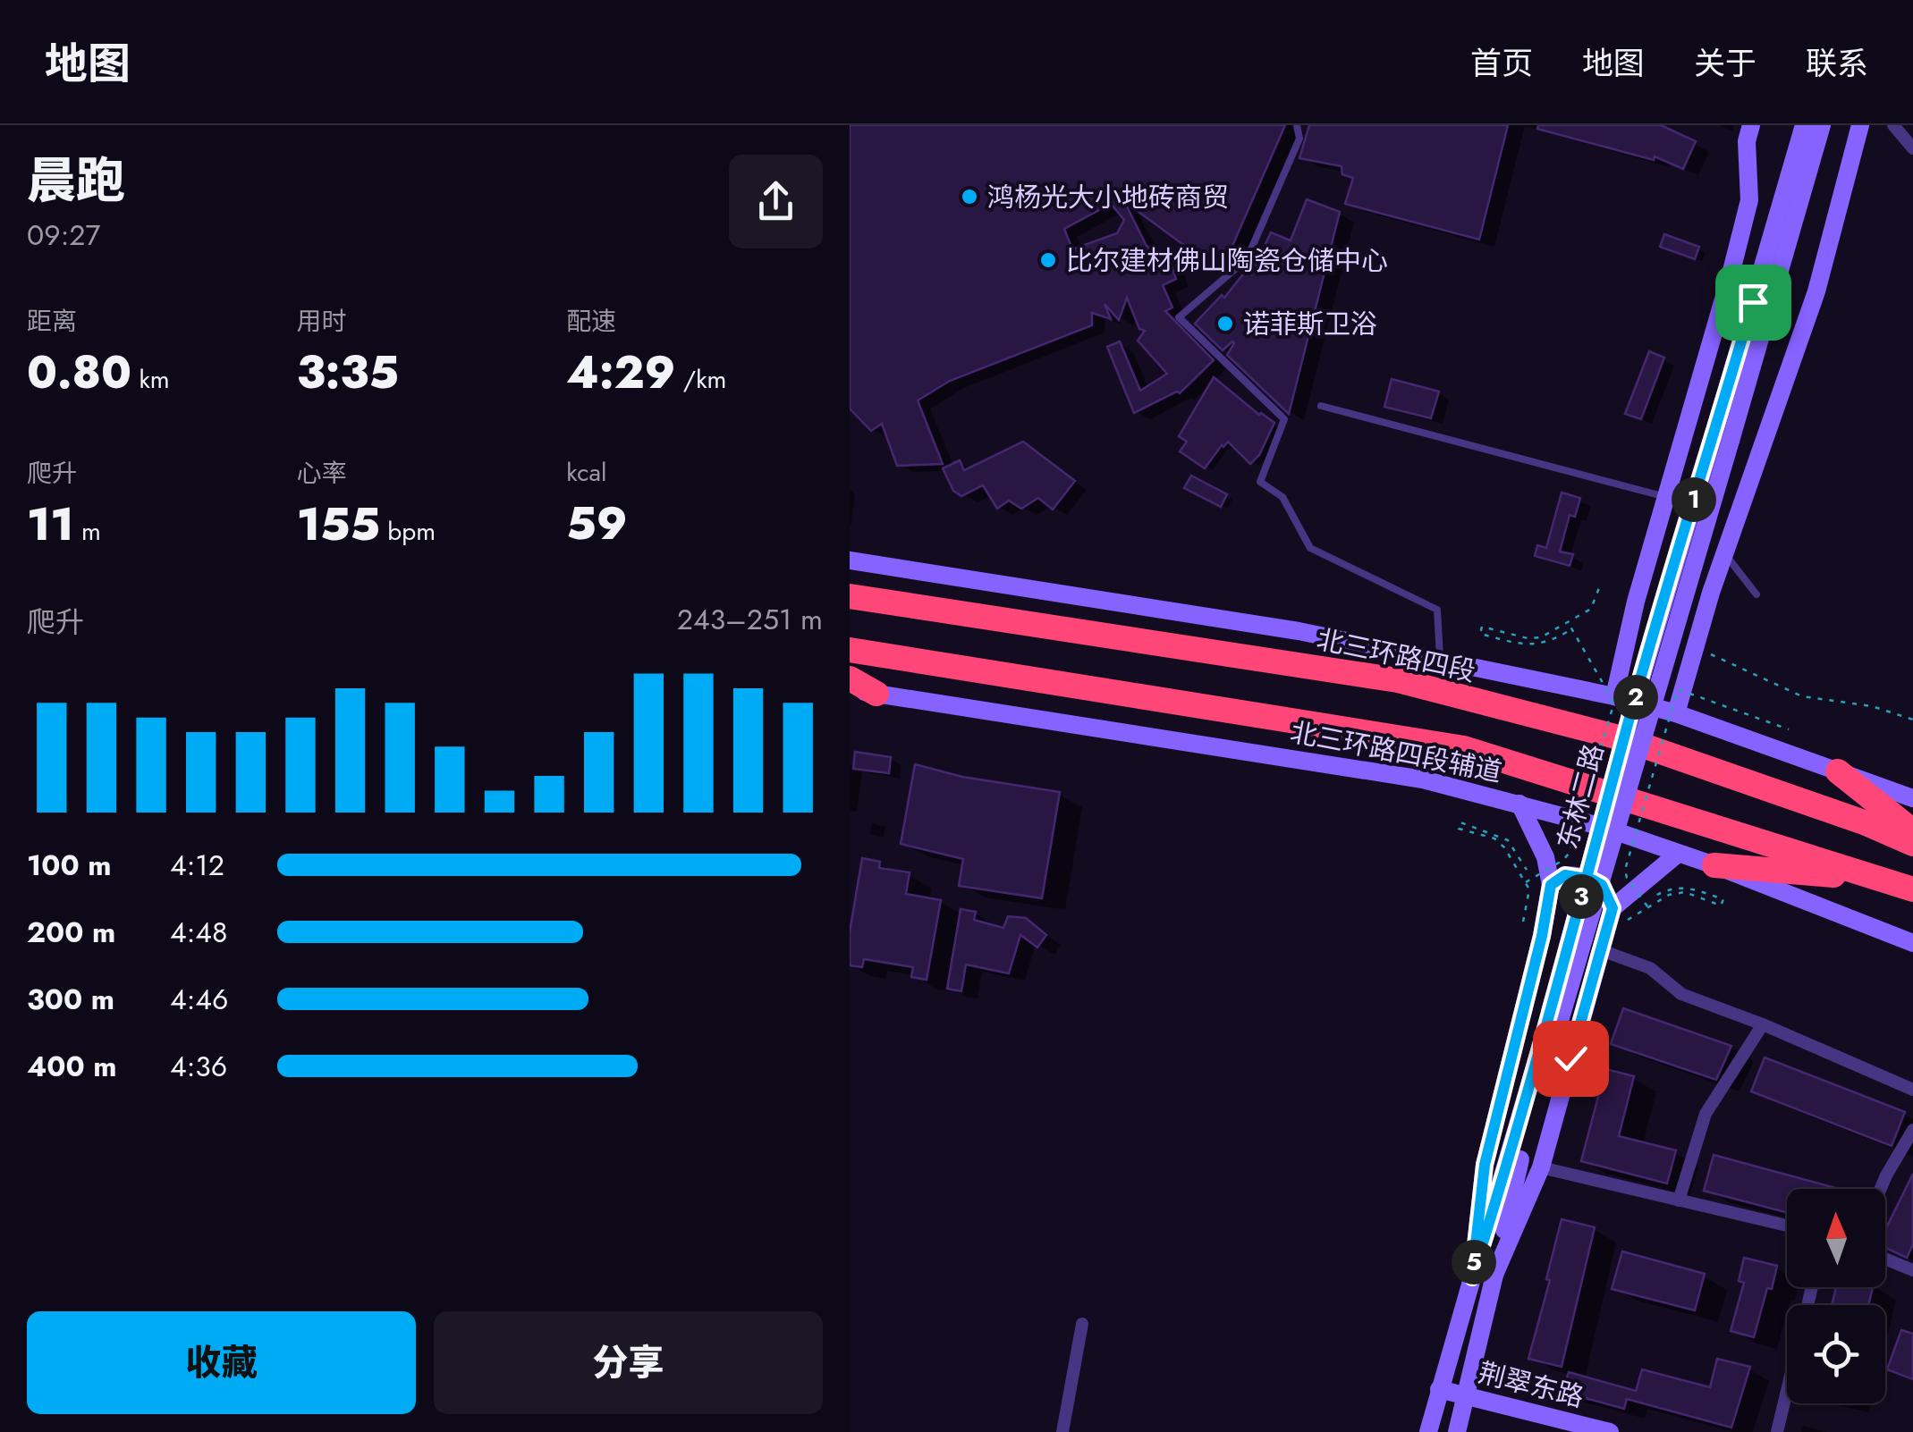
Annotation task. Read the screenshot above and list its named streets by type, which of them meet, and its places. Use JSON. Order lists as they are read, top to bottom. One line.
{"streets":{"highway":["北三环路四段"],"main road":["北三环路四段辅道","东林二路","荆翠东路"]},"crossings":[["东林二路","荆翠东路"]],"places":["鸿杨光大小地砖商贸","比尔建材佛山陶瓷仓储中心","诺菲斯卫浴"],"north":"top","page":{"header":"地图","nav":["首页","地图","关于","联系"],"heading":["晨跑","09:27"],"stats":[["距离","0.80 km"],["用时","3:35"],["配速","4:29 /km"],["爬升","11 m"],["心率","155 bpm"],["kcal","59"]],"pins":["1","2","3","5"],"chart":["爬升","243–251 m"],"list":[{"name":"100 m","note":"4:12"},{"name":"200 m","note":"4:48"},{"name":"300 m","note":"4:46"},{"name":"400 m","note":"4:36"}],"buttons":["收藏","分享"]}}
